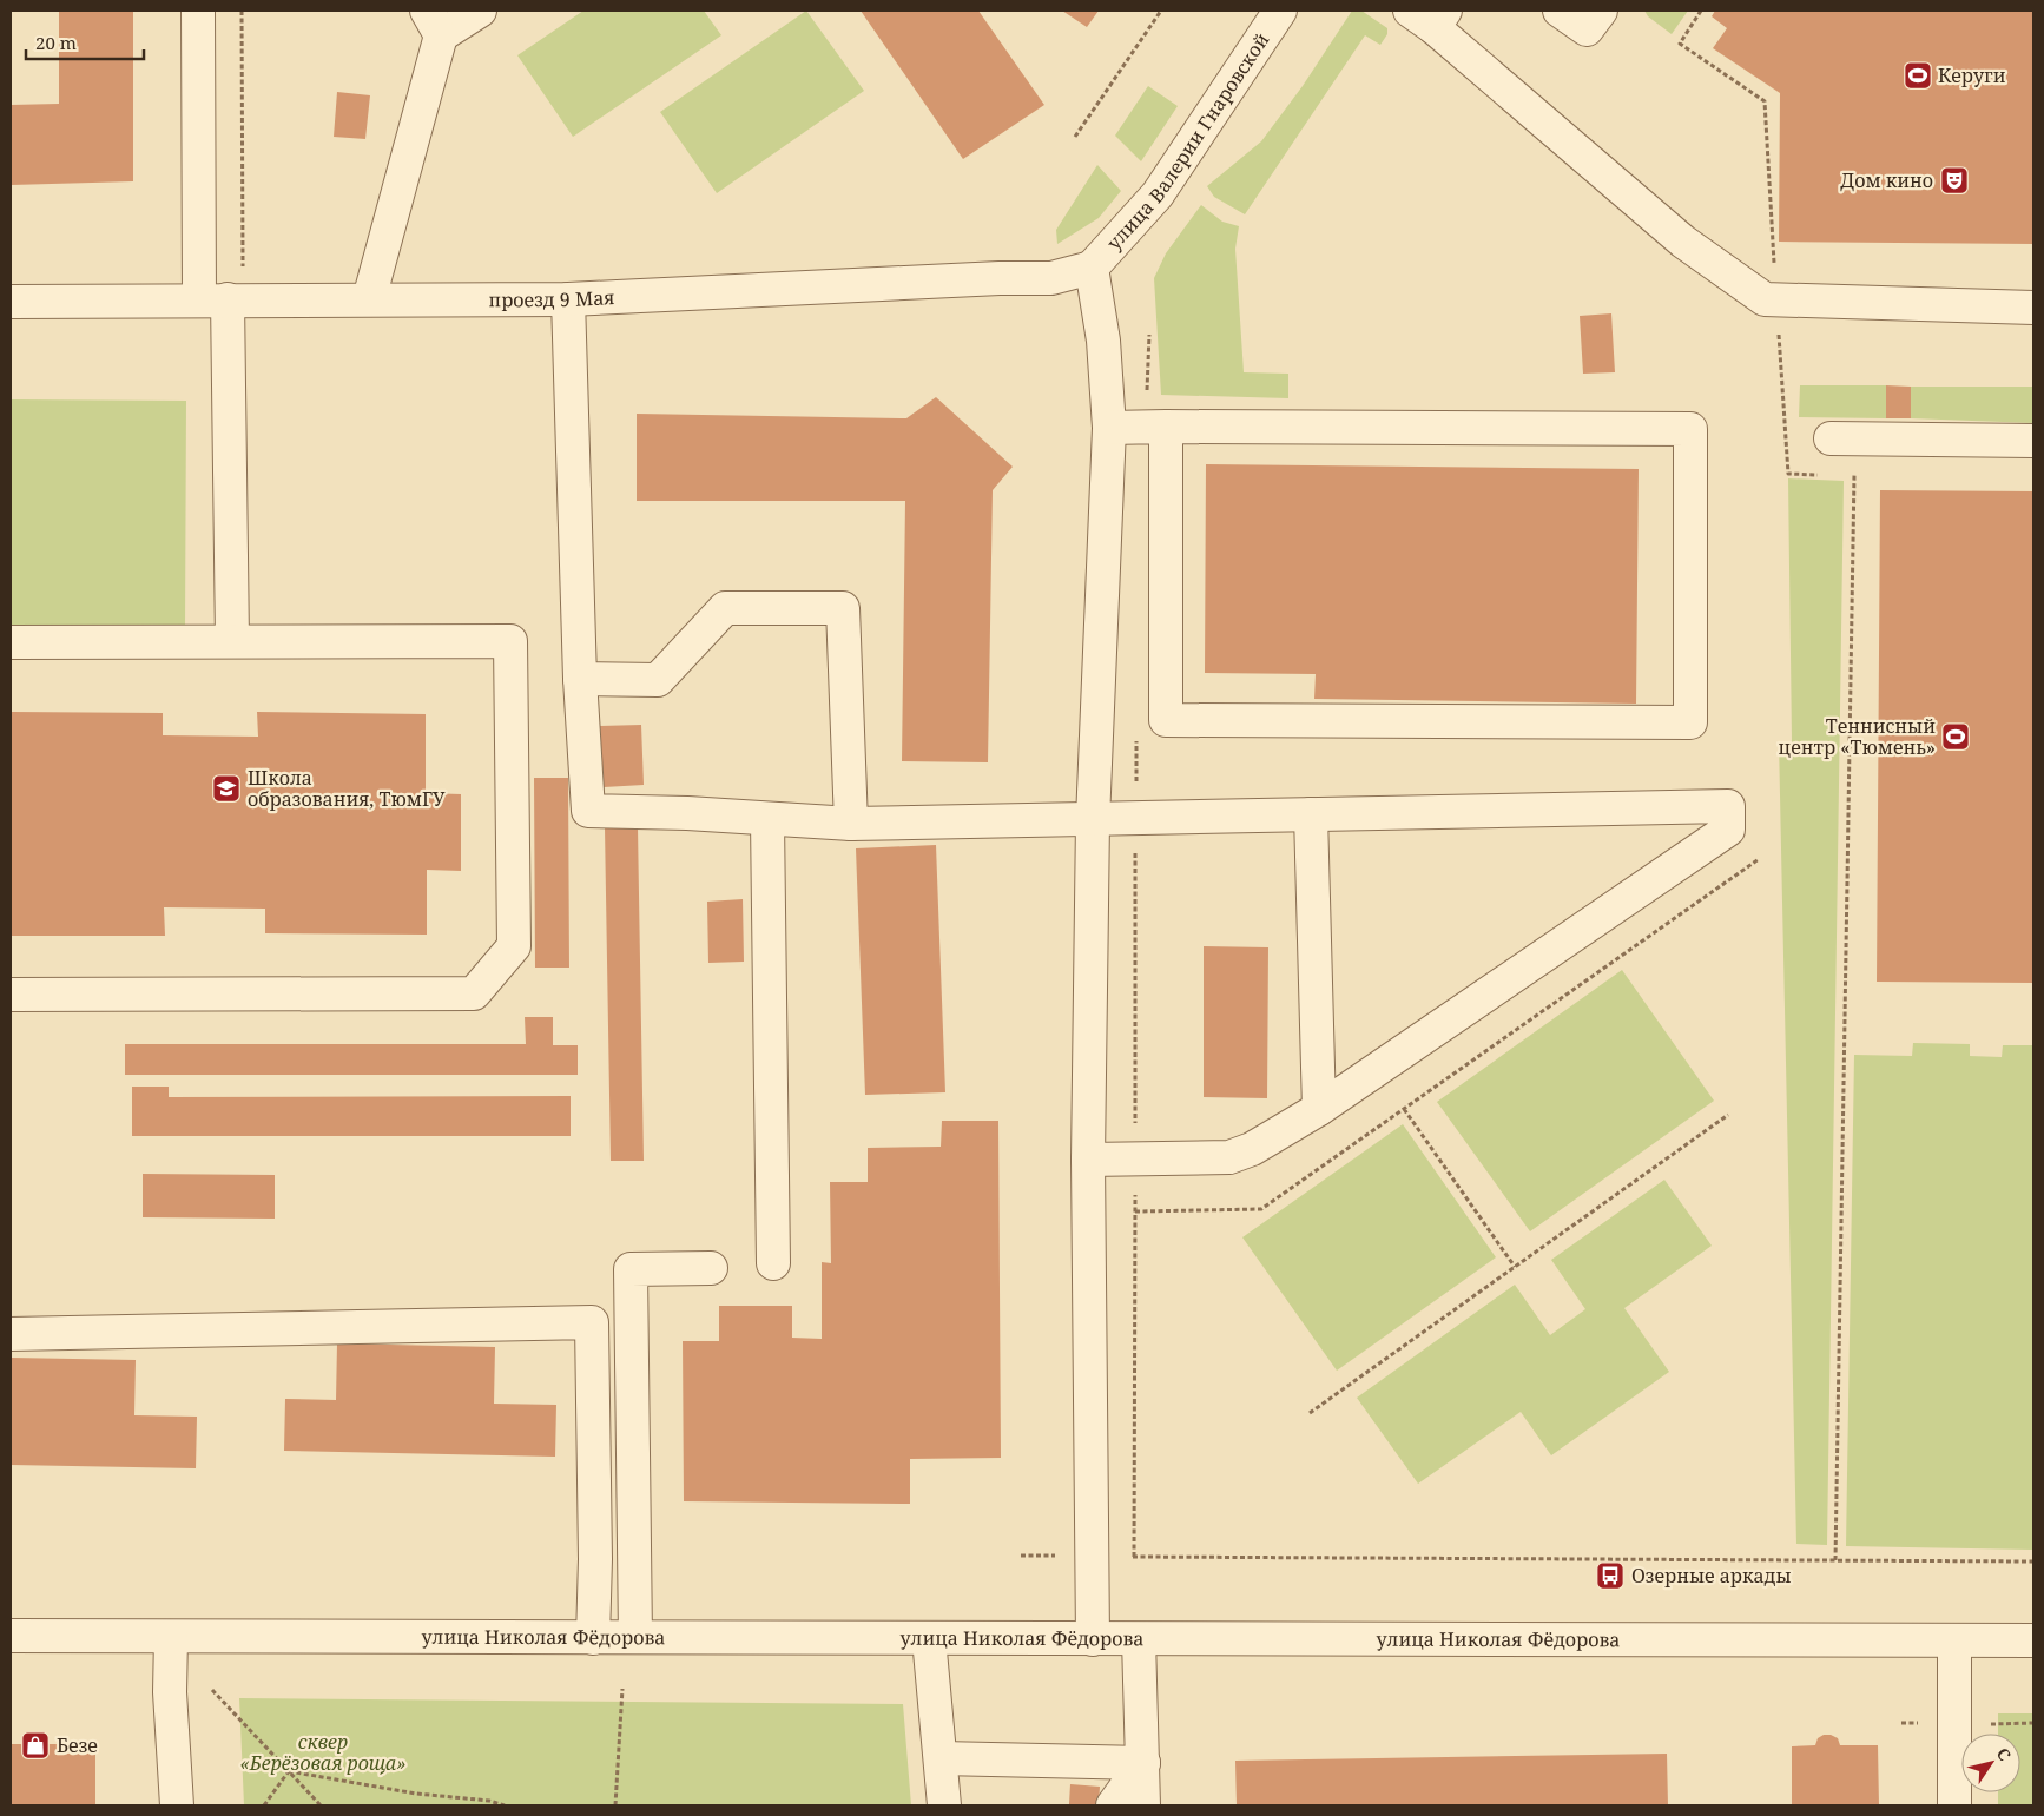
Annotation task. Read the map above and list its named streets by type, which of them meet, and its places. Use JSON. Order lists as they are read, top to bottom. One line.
{"streets":{"street":["улица Валерии Гнаровской","проезд 9 Мая","улица Николая Фёдорова"]},"crossings":[["улица Валерии Гнаровской","проезд 9 Мая"]],"parks":["сквер «Берёзовая роща»"],"places":{"sports":["Керуги","Теннисный центр «Тюмень»"],"theatre":["Дом кино"],"school or university":["Школа образования, ТюмГУ"],"bus stop":["Озерные аркады"],"shop":["Безе"]},"scale_bar":"20 m","north":"top right"}
